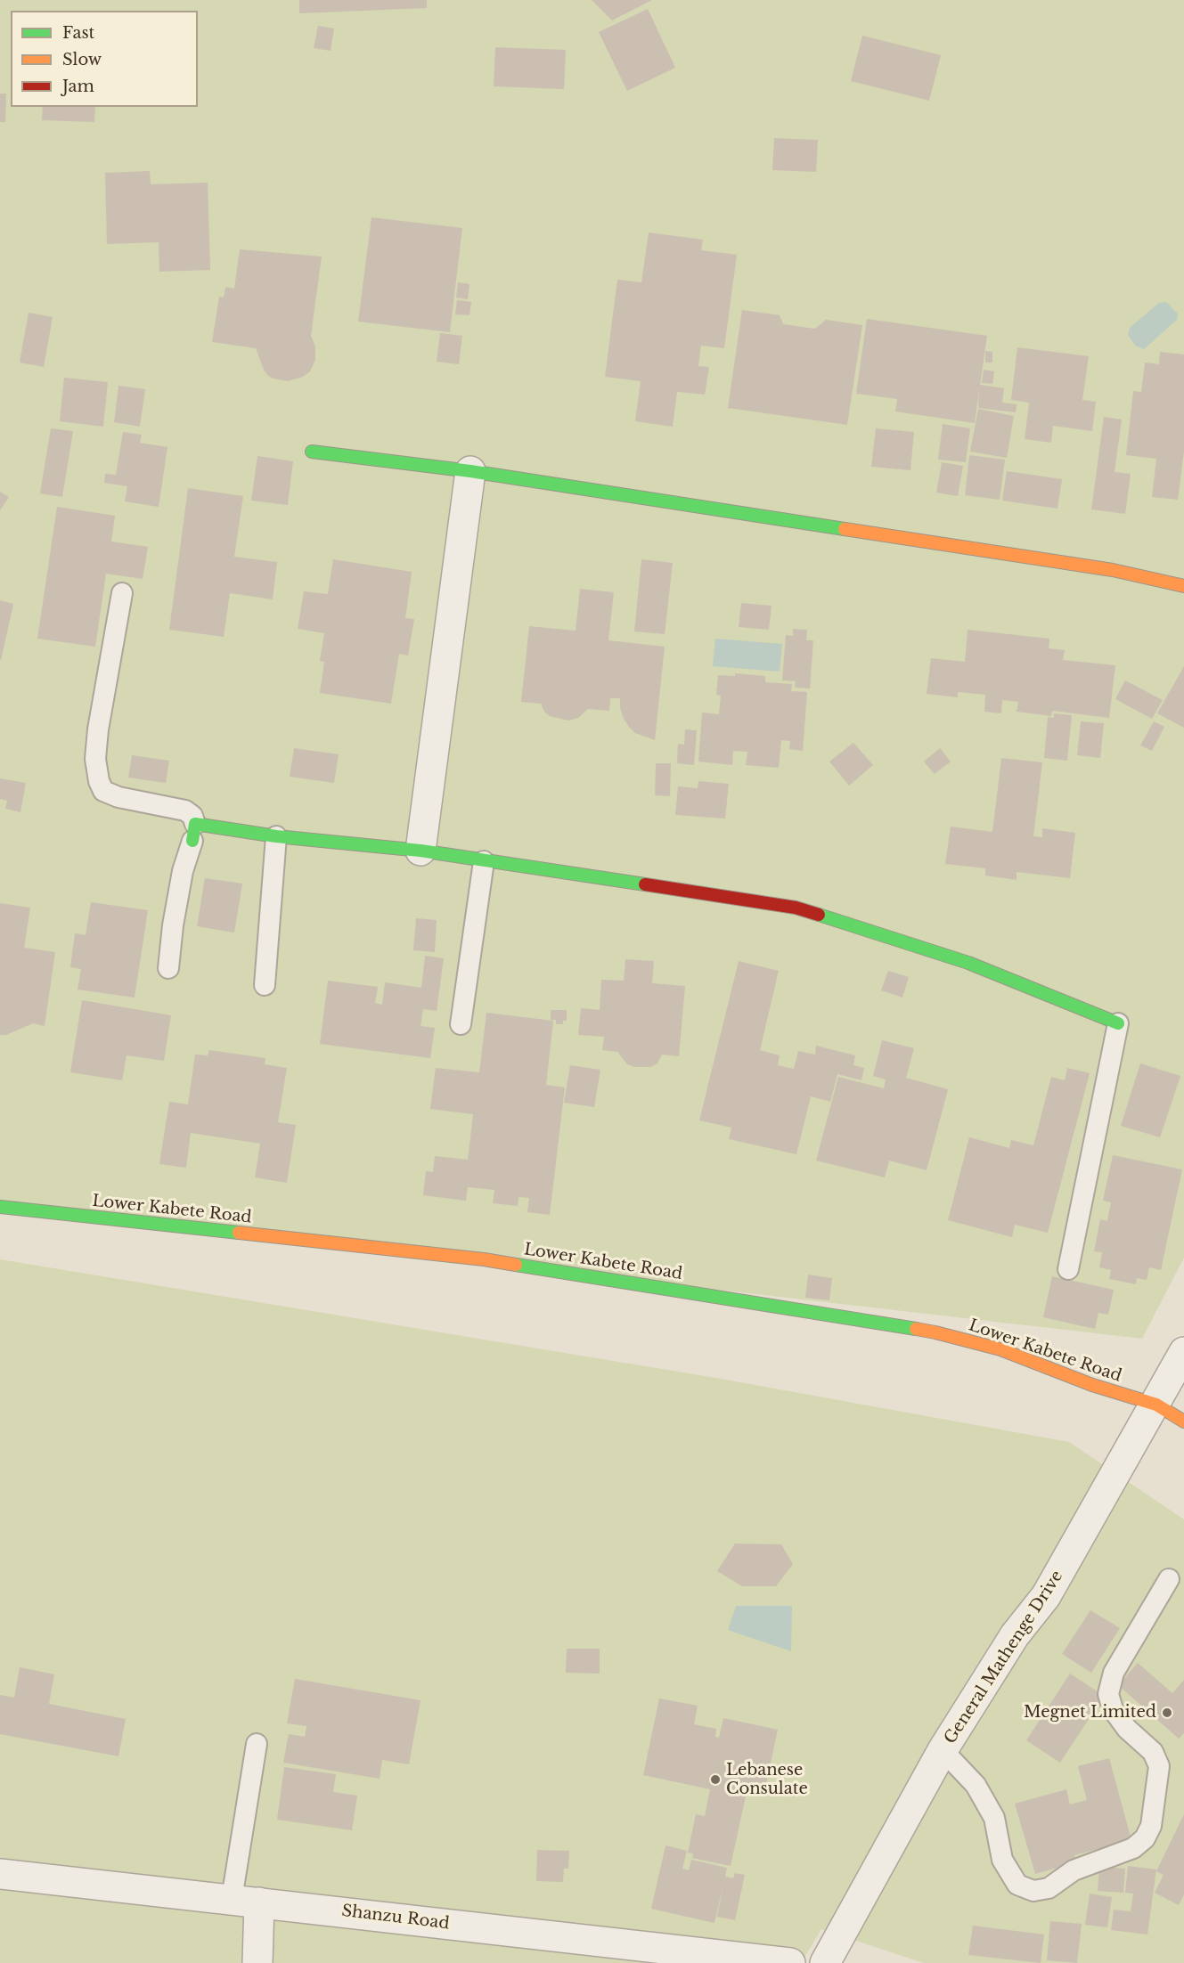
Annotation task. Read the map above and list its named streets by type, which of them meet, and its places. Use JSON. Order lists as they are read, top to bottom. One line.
{"streets":{"street":["Lower Kabete Road","General Mathenge Drive","Shanzu Road"]},"crossings":[["Lower Kabete Road","General Mathenge Drive"]],"places":["Megnet Limited","Lebanese Consulate"],"legend":["Fast","Slow","Jam"]}
